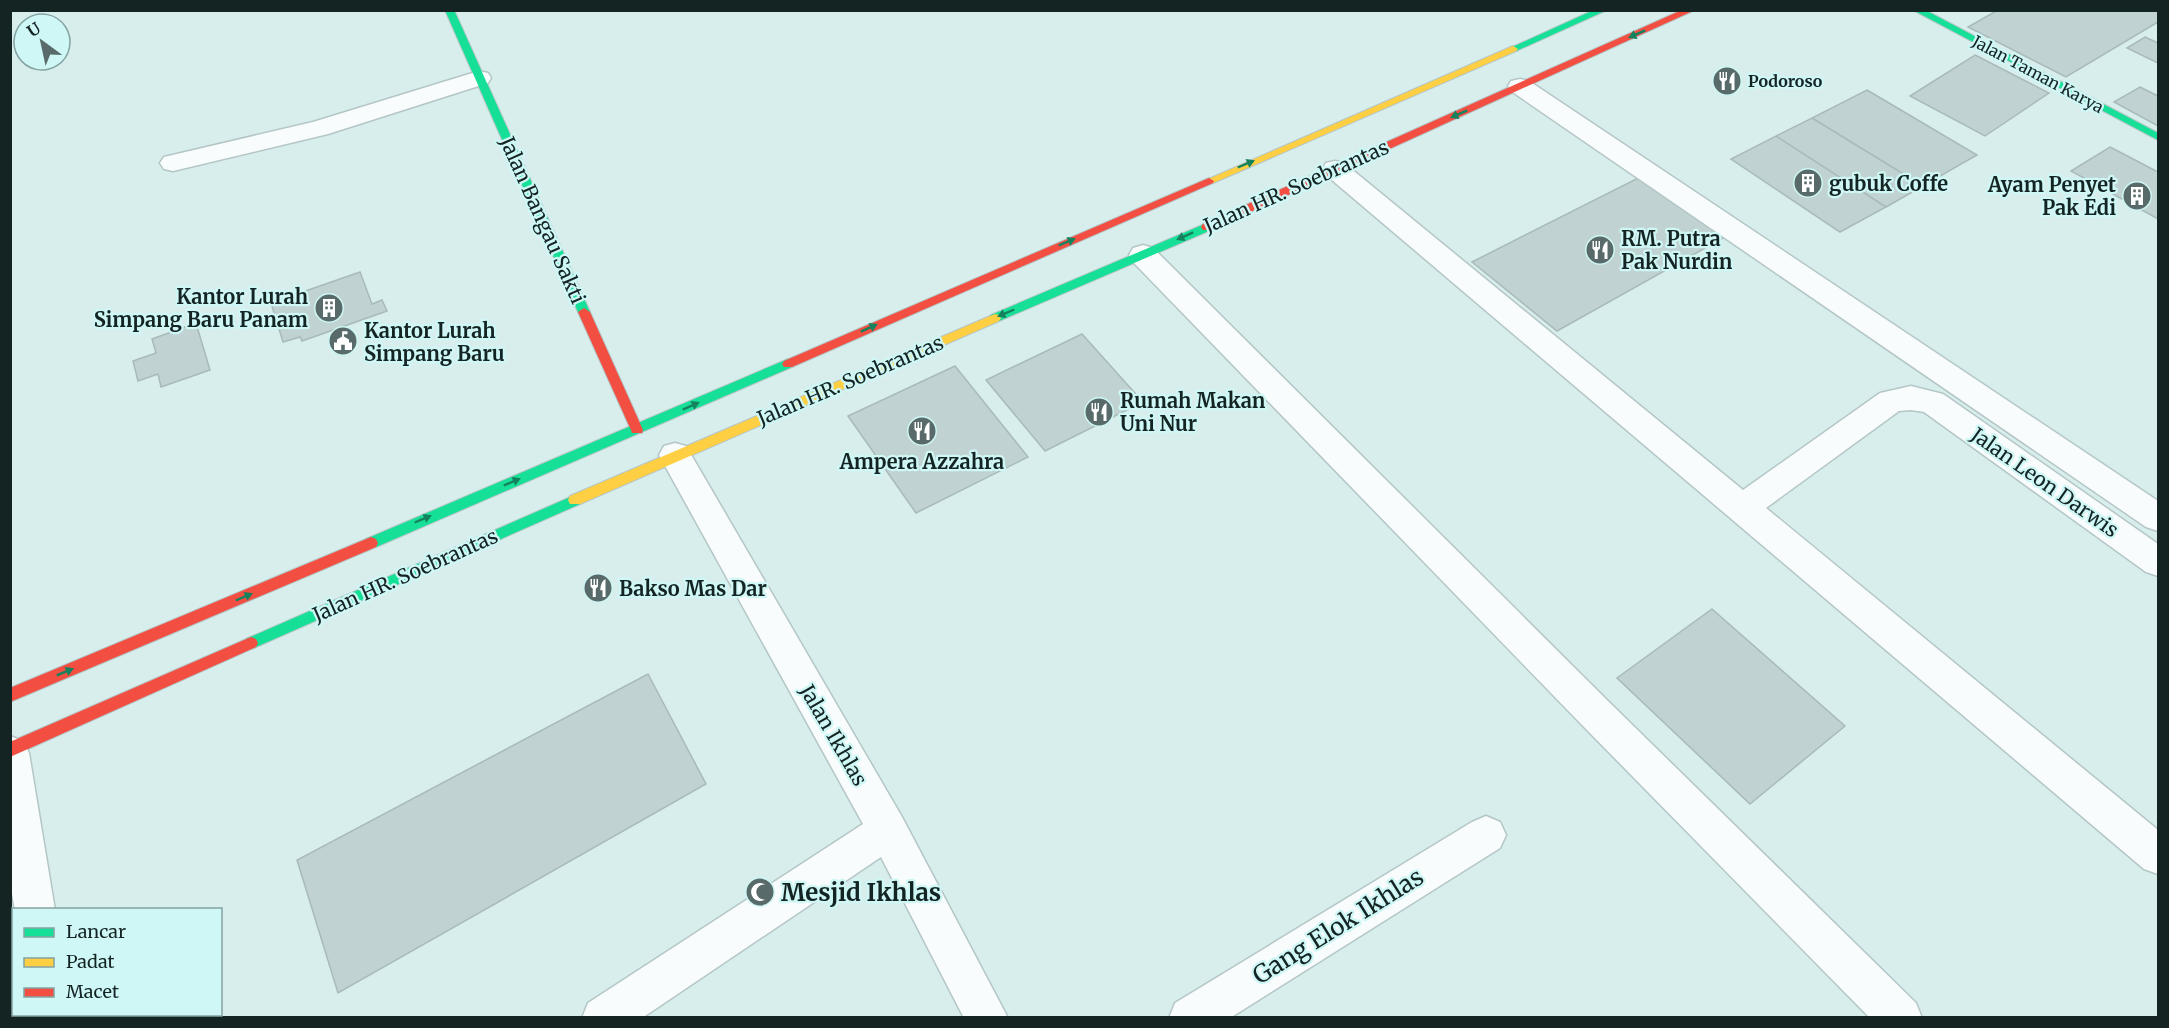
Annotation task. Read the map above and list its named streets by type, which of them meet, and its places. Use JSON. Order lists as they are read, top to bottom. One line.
{"streets":{"main road":["Jalan Taman Karya","Jalan HR. Soebrantas","Jalan Bangau Sakti"],"street":["Jalan Leon Darwis","Jalan Ikhlas","Gang Elok Ikhlas"]},"crossings":[["Jalan HR. Soebrantas","Jalan Bangau Sakti"],["Jalan HR. Soebrantas","Jalan Ikhlas"]],"places":{"restaurant":["Podoroso","RM. Putra Pak Nurdin","Rumah Makan Uni Nur","Ampera Azzahra","Bakso Mas Dar"],"building":["gubuk Coffe","Ayam Penyet Pak Edi","Kantor Lurah Simpang Baru Panam"],"public building":["Kantor Lurah Simpang Baru"],"mosque":["Mesjid Ikhlas"]},"legend":["Lancar","Padat","Macet"],"north":"top left"}
